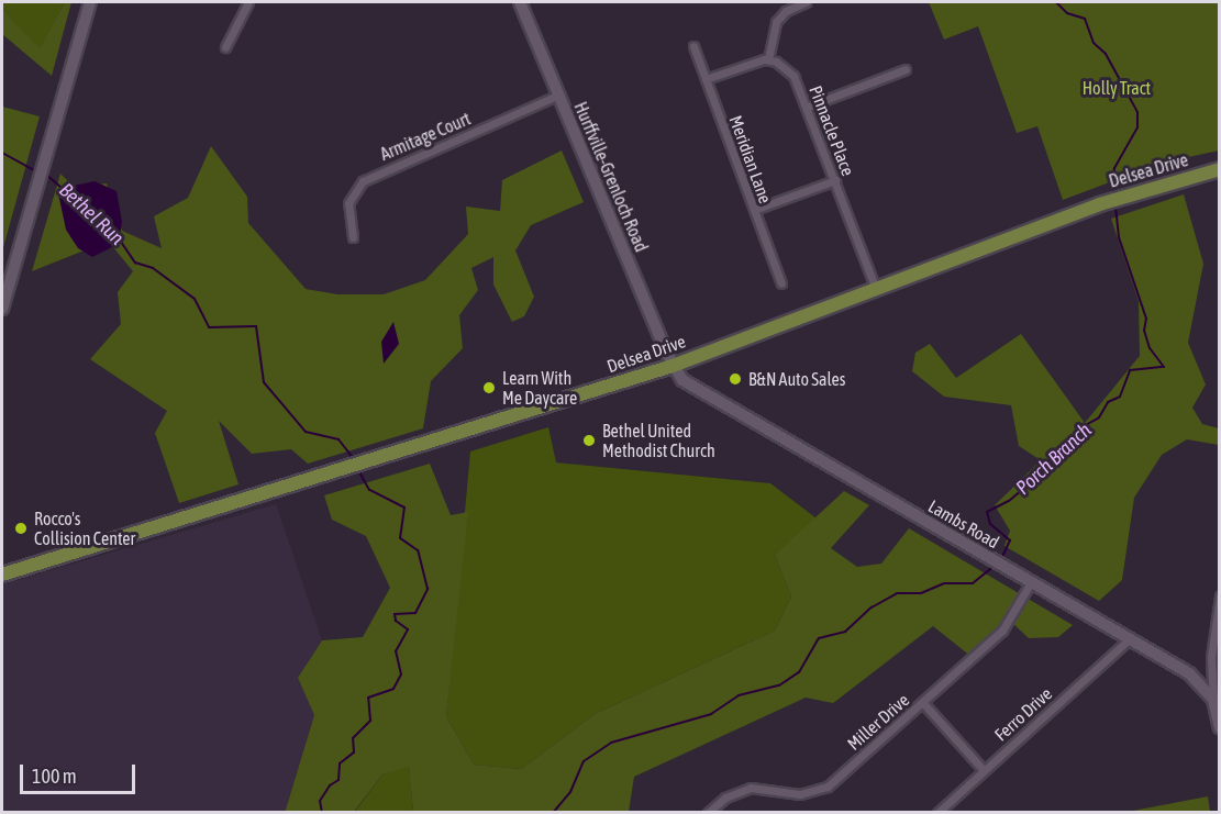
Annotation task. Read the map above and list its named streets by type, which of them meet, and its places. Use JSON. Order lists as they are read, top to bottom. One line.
{"streets":{"main road":["Delsea Drive","Hurffville-Grenloch Road","Lambs Road"],"street":["Pinnacle Place","Armitage Court","Meridian Lane","Ferro Drive","Miller Drive"]},"crossings":[["Pinnacle Place","Delsea Drive"],["Armitage Court","Hurffville-Grenloch Road"],["Delsea Drive","Hurffville-Grenloch Road"],["Delsea Drive","Lambs Road"],["Hurffville-Grenloch Road","Lambs Road"],["Lambs Road","Ferro Drive"],["Lambs Road","Miller Drive"]],"water":["Bethel Run","Porch Branch"],"parks":["Holly Tract"],"places":["B&N Auto Sales","Learn With Me Daycare","Bethel United Methodist Church","Rocco's Collision Center"],"scale_bar":"100 m"}
